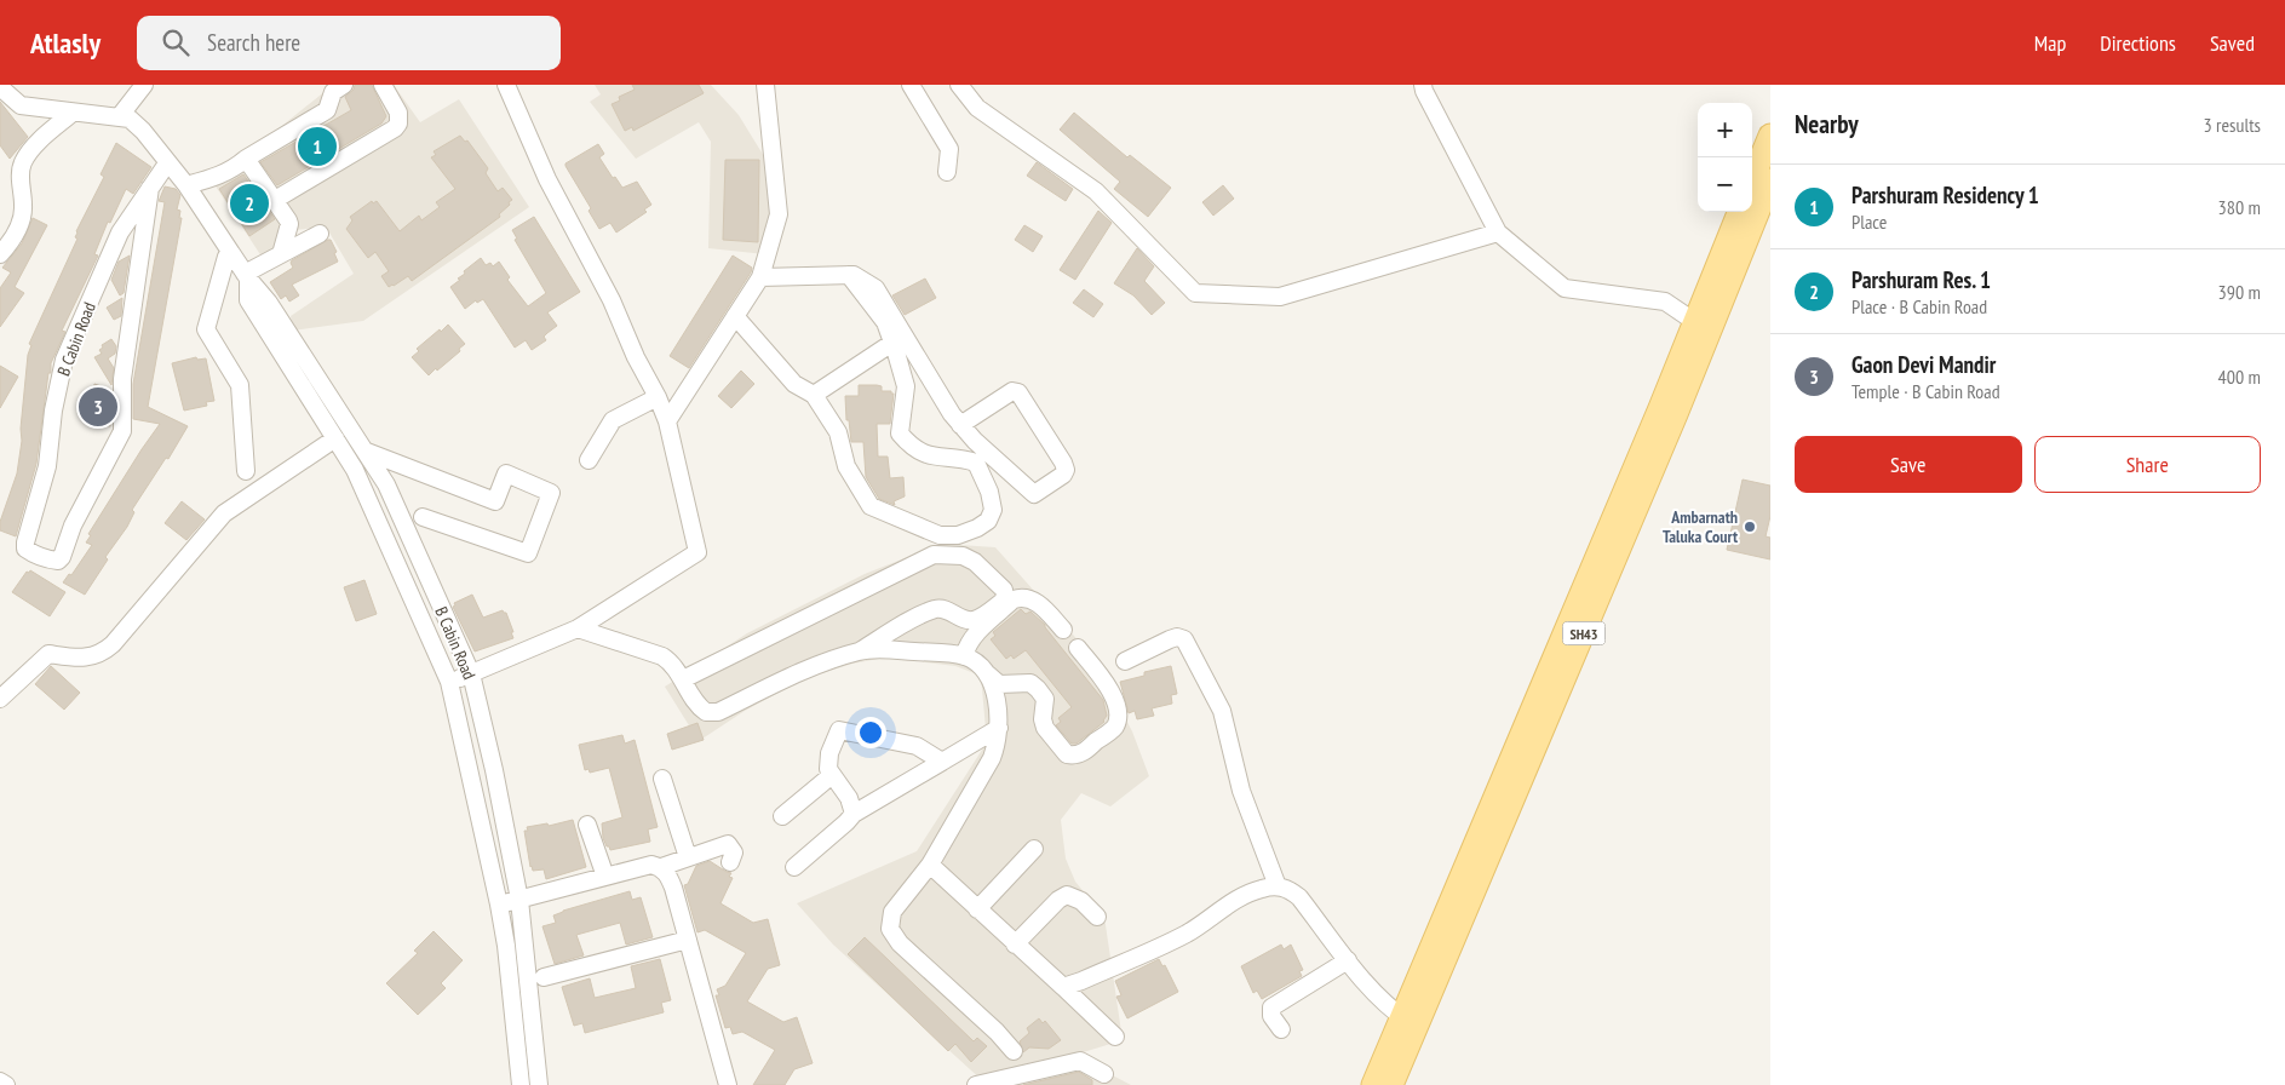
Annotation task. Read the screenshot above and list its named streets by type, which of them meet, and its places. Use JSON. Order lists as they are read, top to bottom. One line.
{"streets":{"main road":["SH43"],"street":["B Cabin Road"]},"places":["Ambarnath Taluka Court"],"page":{"header":"Atlasly","search":"Search here","nav":["Map","Directions","Saved"],"heading":["Nearby","3 results"],"map_buttons":["+","−"],"pins":["1","2","3"],"list":[{"mark":"1","name":"Parshuram Residency 1","note":"Place","value":"380 m"},{"mark":"2","name":"Parshuram Res. 1","note":"Place · B Cabin Road","value":"390 m"},{"mark":"3","name":"Gaon Devi Mandir","note":"Temple · B Cabin Road","value":"400 m"}],"buttons":["Save","Share"]}}
